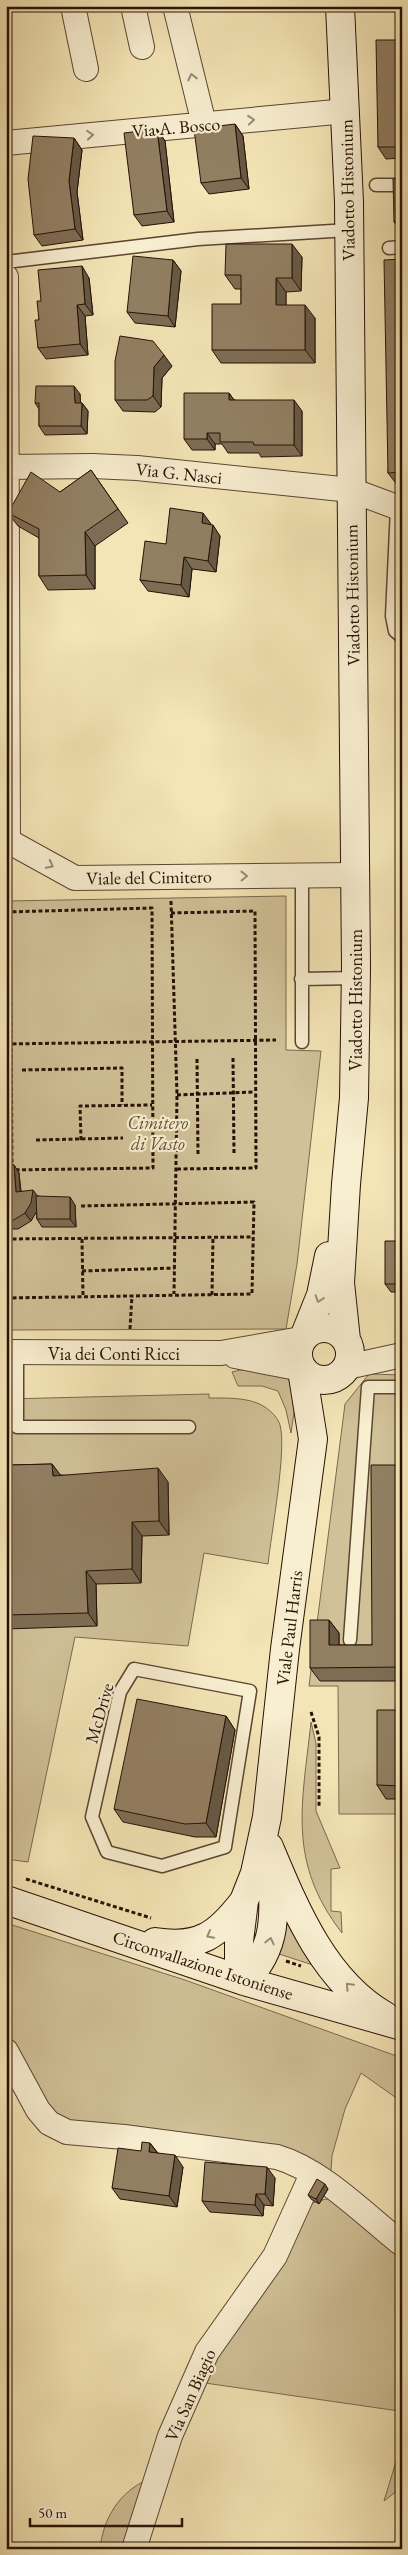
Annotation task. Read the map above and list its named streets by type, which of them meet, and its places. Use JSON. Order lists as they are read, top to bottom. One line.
{"streets":{"main road":["Viadotto Histonium","Viale Paul Harris","Circonvallazione Istoniense"],"street":["Via A. Bosco","Via G. Nasci","Viale del Cimitero","Via dei Conti Ricci","Via San Biagio"],"lane":["McDrive"]},"crossings":[["Via A. Bosco","Viadotto Histonium"],["Viadotto Histonium","Via G. Nasci"],["Viadotto Histonium","Viale del Cimitero"],["Viadotto Histonium","Via dei Conti Ricci"],["Viadotto Histonium","Viale Paul Harris"],["Via dei Conti Ricci","Viale Paul Harris"],["Viale Paul Harris","Circonvallazione Istoniense"]],"one_way":["Via A. Bosco","Viale del Cimitero"],"parks":["Cimitero di Vasto"],"scale_bar":"50 m"}
